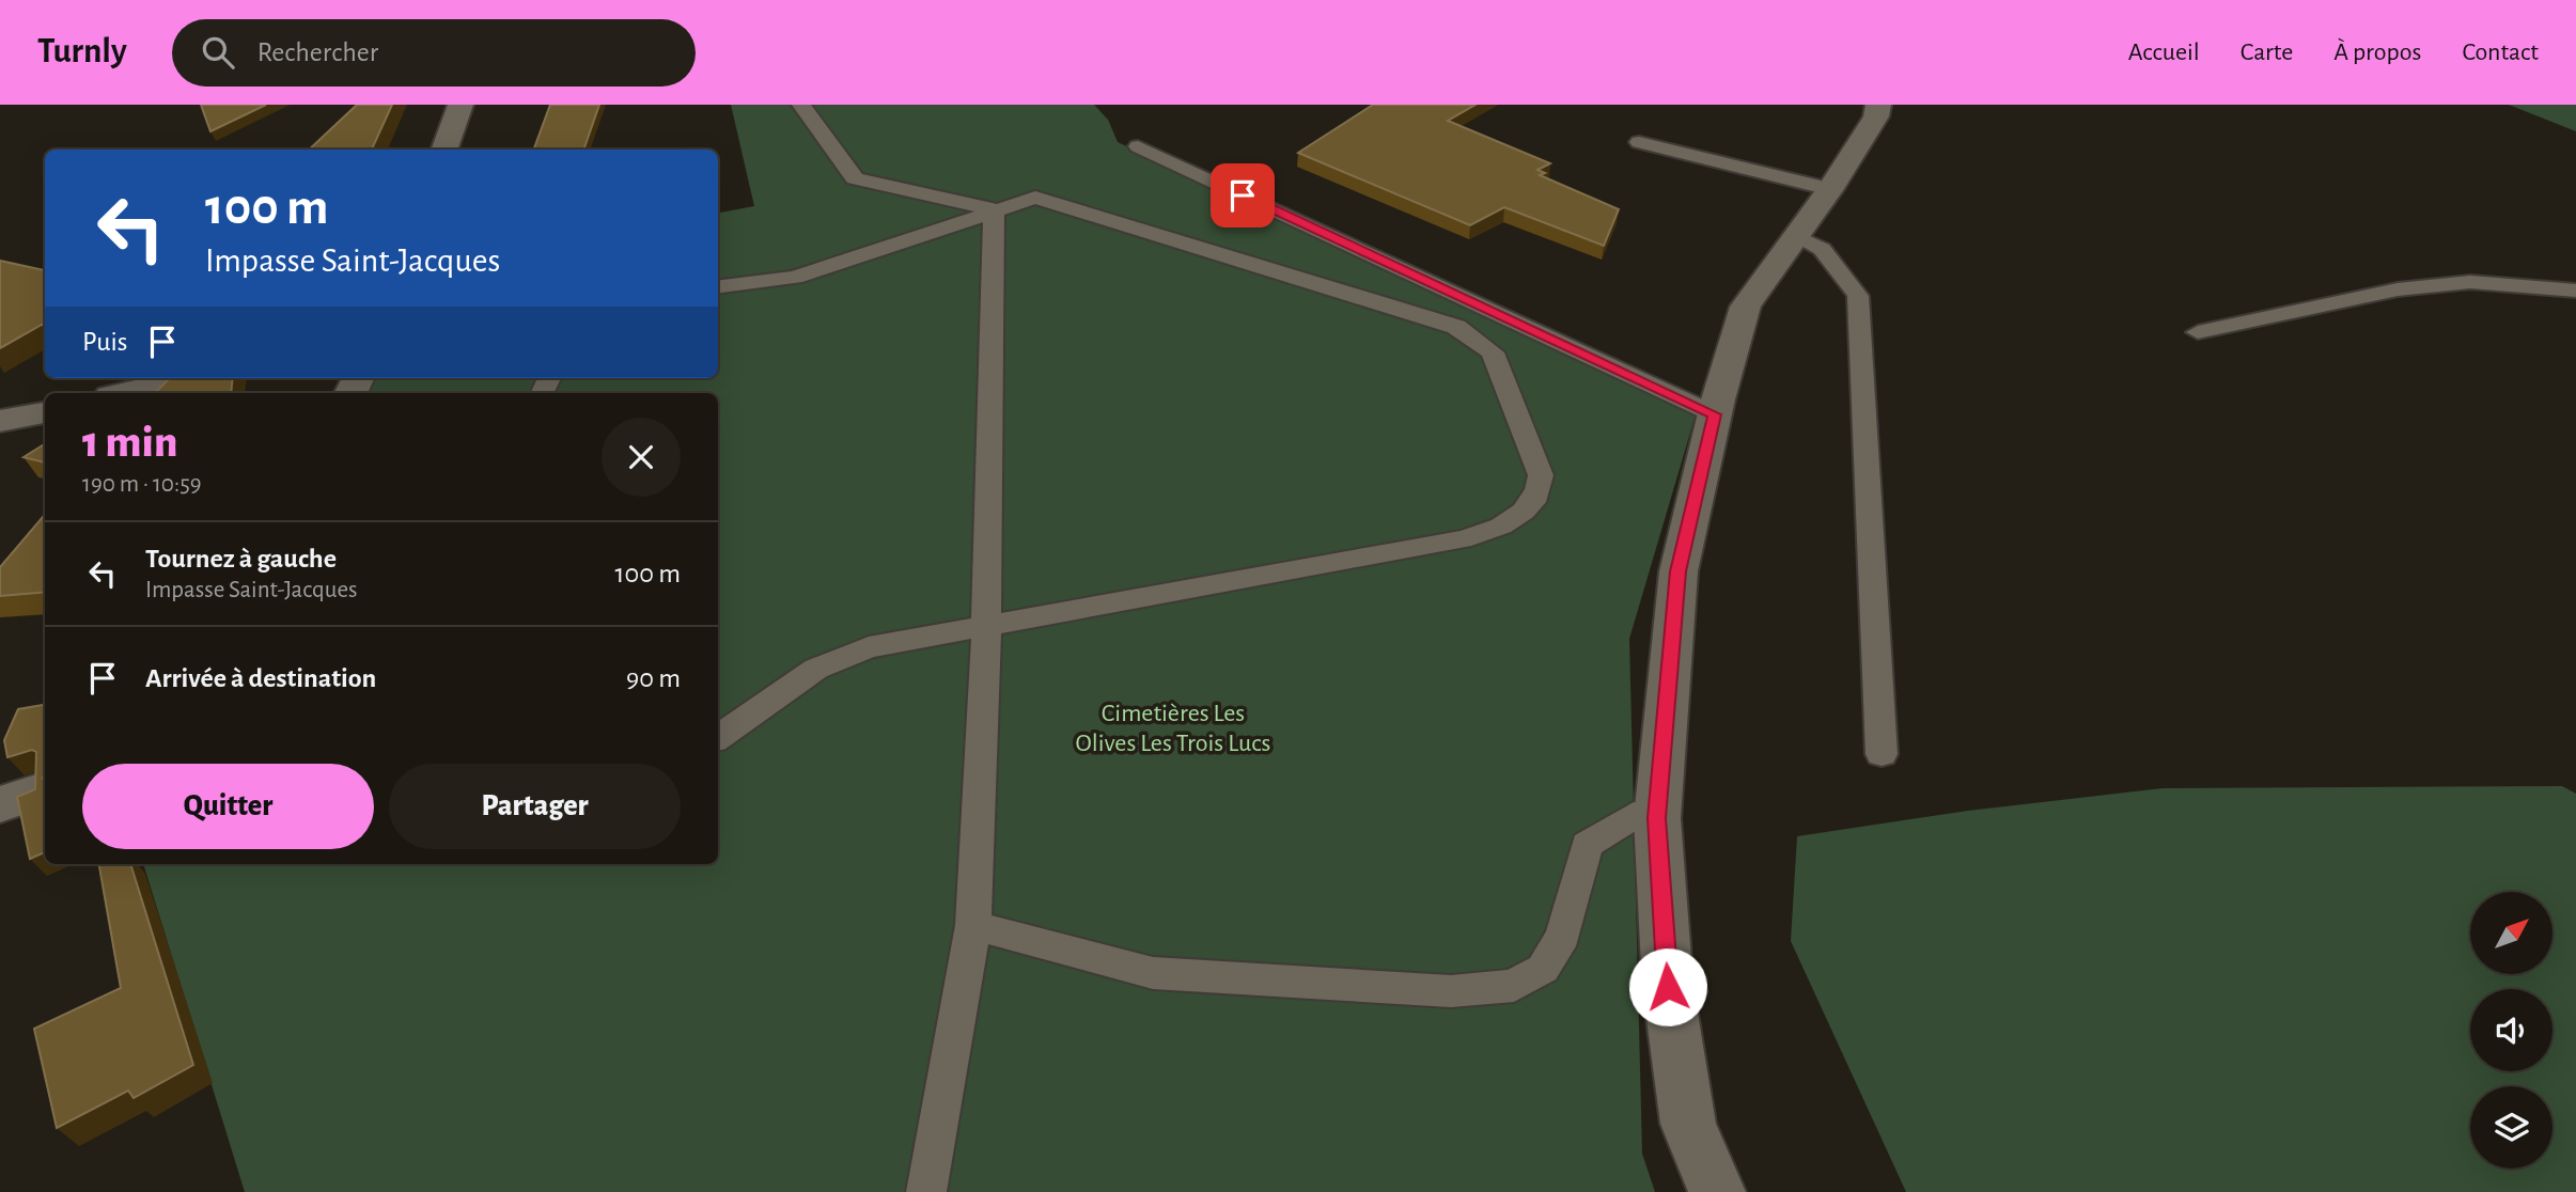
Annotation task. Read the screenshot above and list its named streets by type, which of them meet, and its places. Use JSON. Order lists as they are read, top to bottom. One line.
{"parks":["Cimetières Les Olives Les Trois Lucs"],"north":"top right","page":{"header":"Turnly","search":"Rechercher","nav":["Accueil","Carte","À propos","Contact"],"turn":["100 m","Impasse Saint-Jacques"],"then":"Puis","heading":["1 min","190 m · 10:59"],"list":[{"name":"Tournez à gauche","note":"Impasse Saint-Jacques","value":"100 m"},{"name":"Arrivée à destination","value":"90 m"}],"buttons":["Quitter","Partager"]}}
